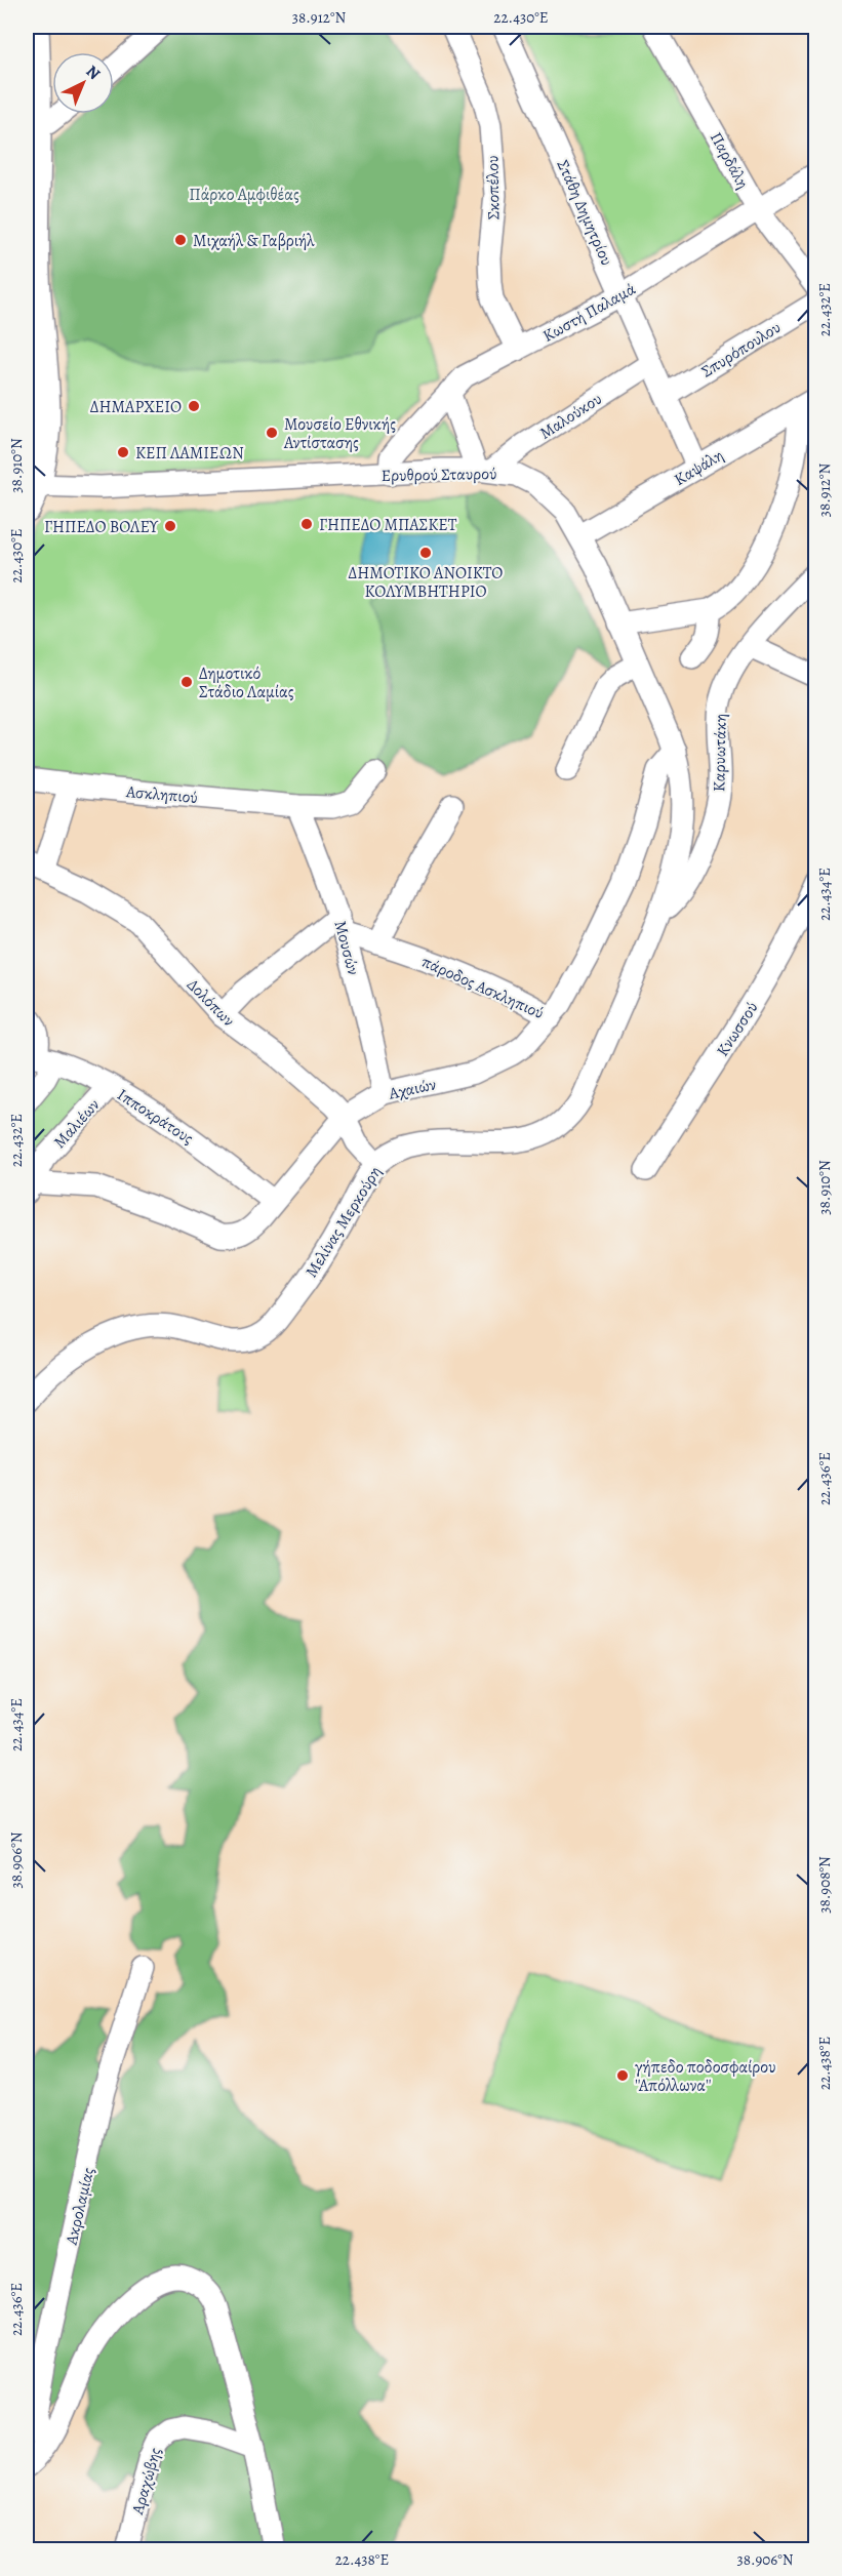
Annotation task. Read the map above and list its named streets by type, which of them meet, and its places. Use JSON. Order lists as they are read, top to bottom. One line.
{"streets":{"street":["Παρδάλη","Σκοπέλου","Στάθη Δημητρίου","Κωστή Παλαμά","Σπυρόπουλου","Μαλούκου","Καψάλη","Ερυθρού Σταυρού","Καρυωτάκη","Ασκληπιού","Μουσών","πάροδος Ασκληπιού","Δολόπων","Κνωσσού","Αχαιών","Ιπποκράτους","Μαλιέων","Μελίνας Μερκούρη","Ακρολαμίας","Αραχώβης"]},"crossings":[["Παρδάλη","Κωστή Παλαμά"],["Σκοπέλου","Κωστή Παλαμά"],["Στάθη Δημητρίου","Κωστή Παλαμά"],["Στάθη Δημητρίου","Σπυρόπουλου"],["Στάθη Δημητρίου","Μαλούκου"],["Στάθη Δημητρίου","Καψάλη"],["Κωστή Παλαμά","Ερυθρού Σταυρού"],["Μαλούκου","Ερυθρού Σταυρού"],["Καψάλη","Ερυθρού Σταυρού"],["Ερυθρού Σταυρού","Αχαιών"],["Ερυθρού Σταυρού","Μελίνας Μερκούρη"],["Καρυωτάκη","Μελίνας Μερκούρη"],["Ασκληπιού","Μουσών"],["Μουσών","πάροδος Ασκληπιού"],["Μουσών","Αχαιών"],["πάροδος Ασκληπιού","Αχαιών"],["Δολόπων","Αχαιών"],["Δολόπων","Μελίνας Μερκούρη"],["Αχαιών","Ιπποκράτους"],["Αχαιών","Μαλιέων"],["Αχαιών","Μελίνας Μερκούρη"],["Ιπποκράτους","Μαλιέων"]],"parks":["Πάρκο Αμφιθέας"],"places":["Μιχαήλ & Γαβριήλ","ΔΗΜΑΡΧΕΙΟ","Μουσείο Εθνικής Αντίστασης","ΚΕΠ ΛΑΜΙΕΩΝ","ΓΗΠΕΔΟ ΜΠΑΣΚΕΤ","ΓΗΠΕΔΟ ΒΟΛΕΥ","ΔΗΜΟΤΙΚΟ ΑΝΟΙΚΤΟ ΚΟΛΥΜΒΗΤΗΡΙΟ","Δημοτικό Στάδιο Λαμίας","γήπεδο ποδοσφαίρου ''Απόλλωνα''"],"north":"top right","coordinates":["38.912°N","22.430°E","22.432°E","38.910°N","22.434°E","22.436°E","38.906°N","38.908°N","22.438°E"]}
